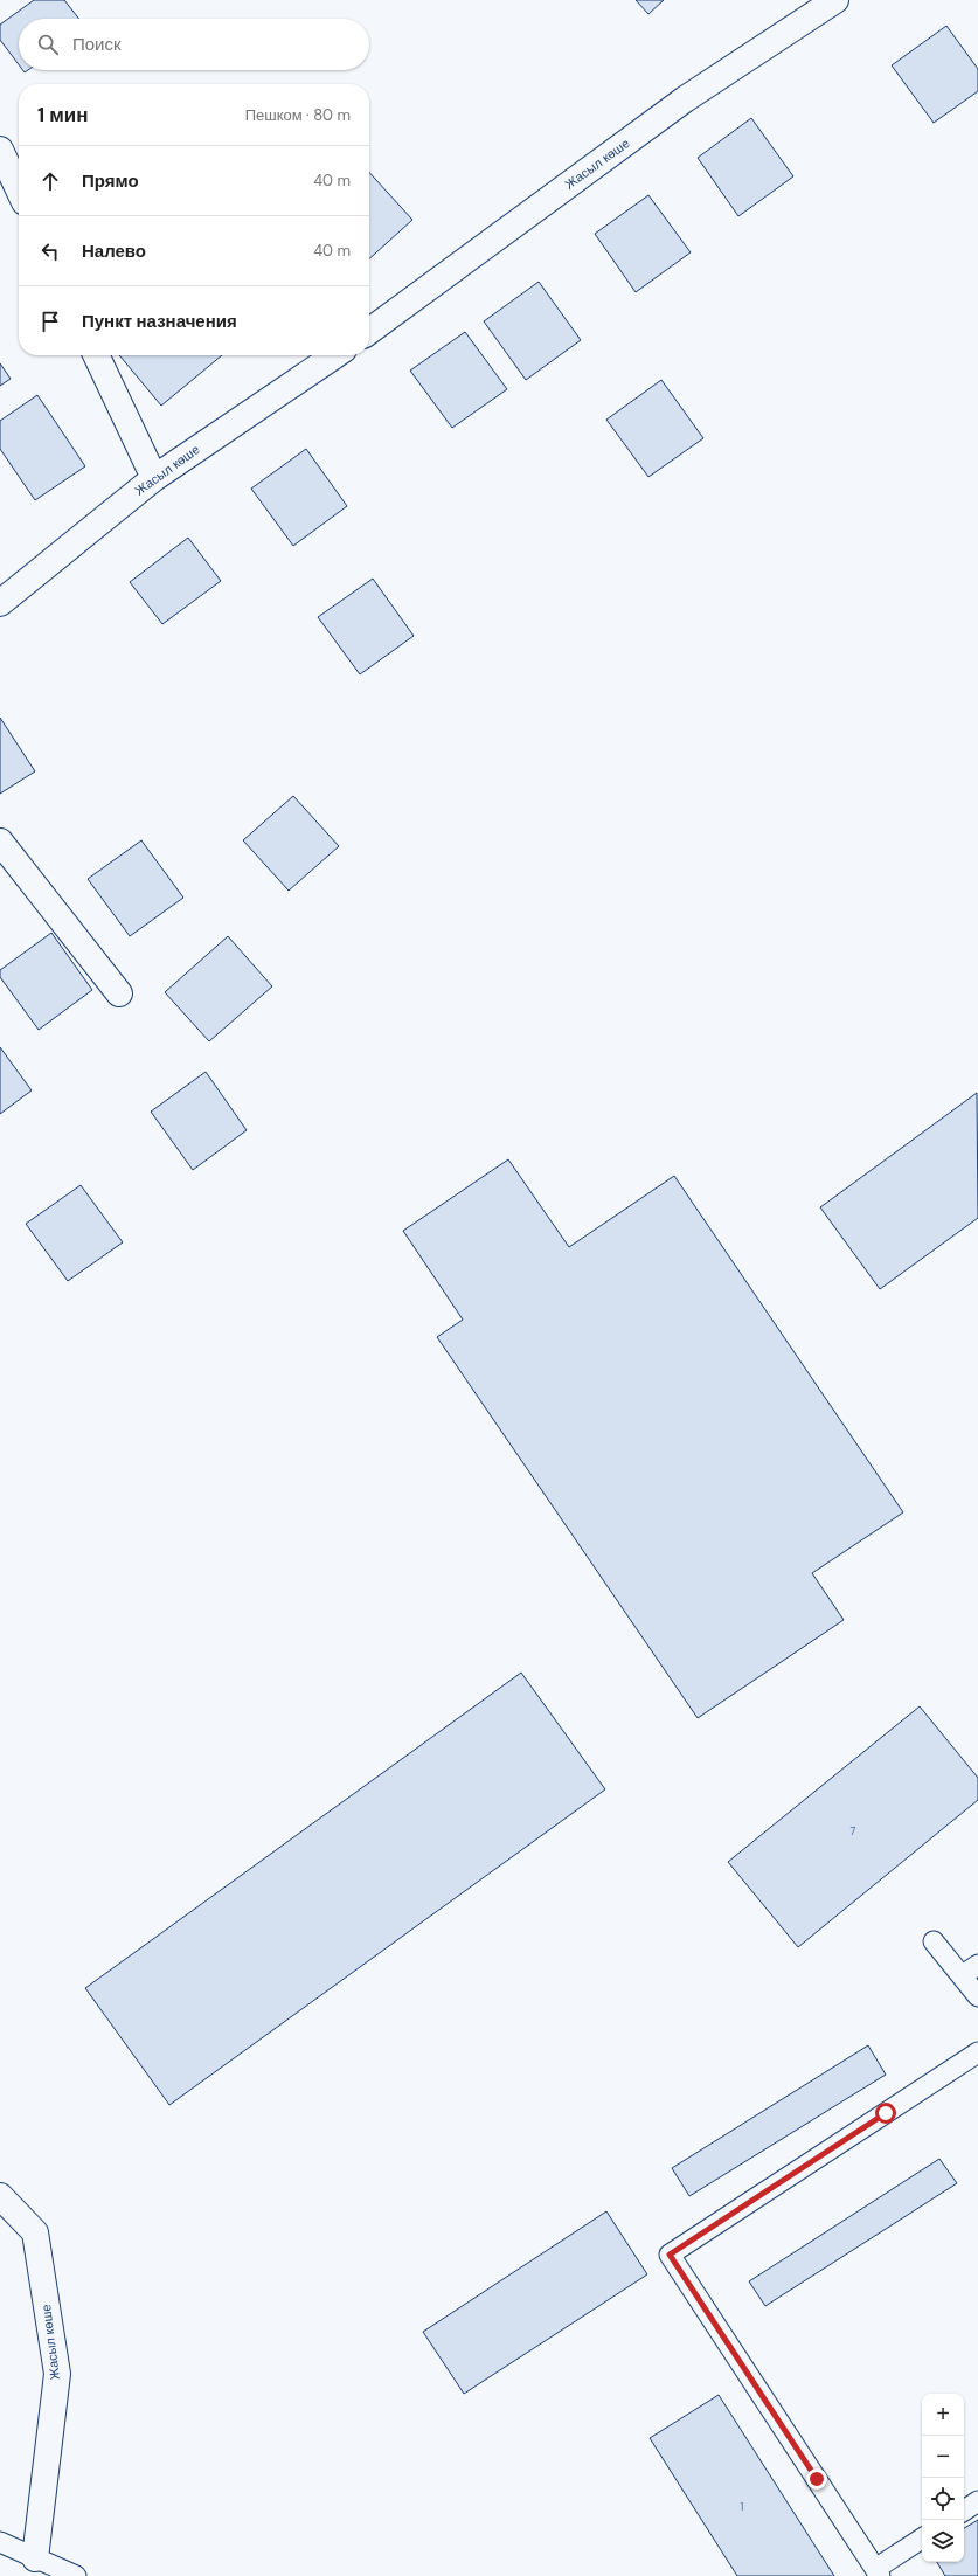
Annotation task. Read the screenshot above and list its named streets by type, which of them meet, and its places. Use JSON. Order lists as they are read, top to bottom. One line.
{"streets":{"street":["Жасыл көше"]},"house_numbers":["7","1"],"page":{"search":"Поиск","heading":["1 мин","Пешком · 80 m"],"list":[["Прямо","40 m"],["Налево","40 m"],"Пункт назначения"],"map_buttons":["+","−"]}}
